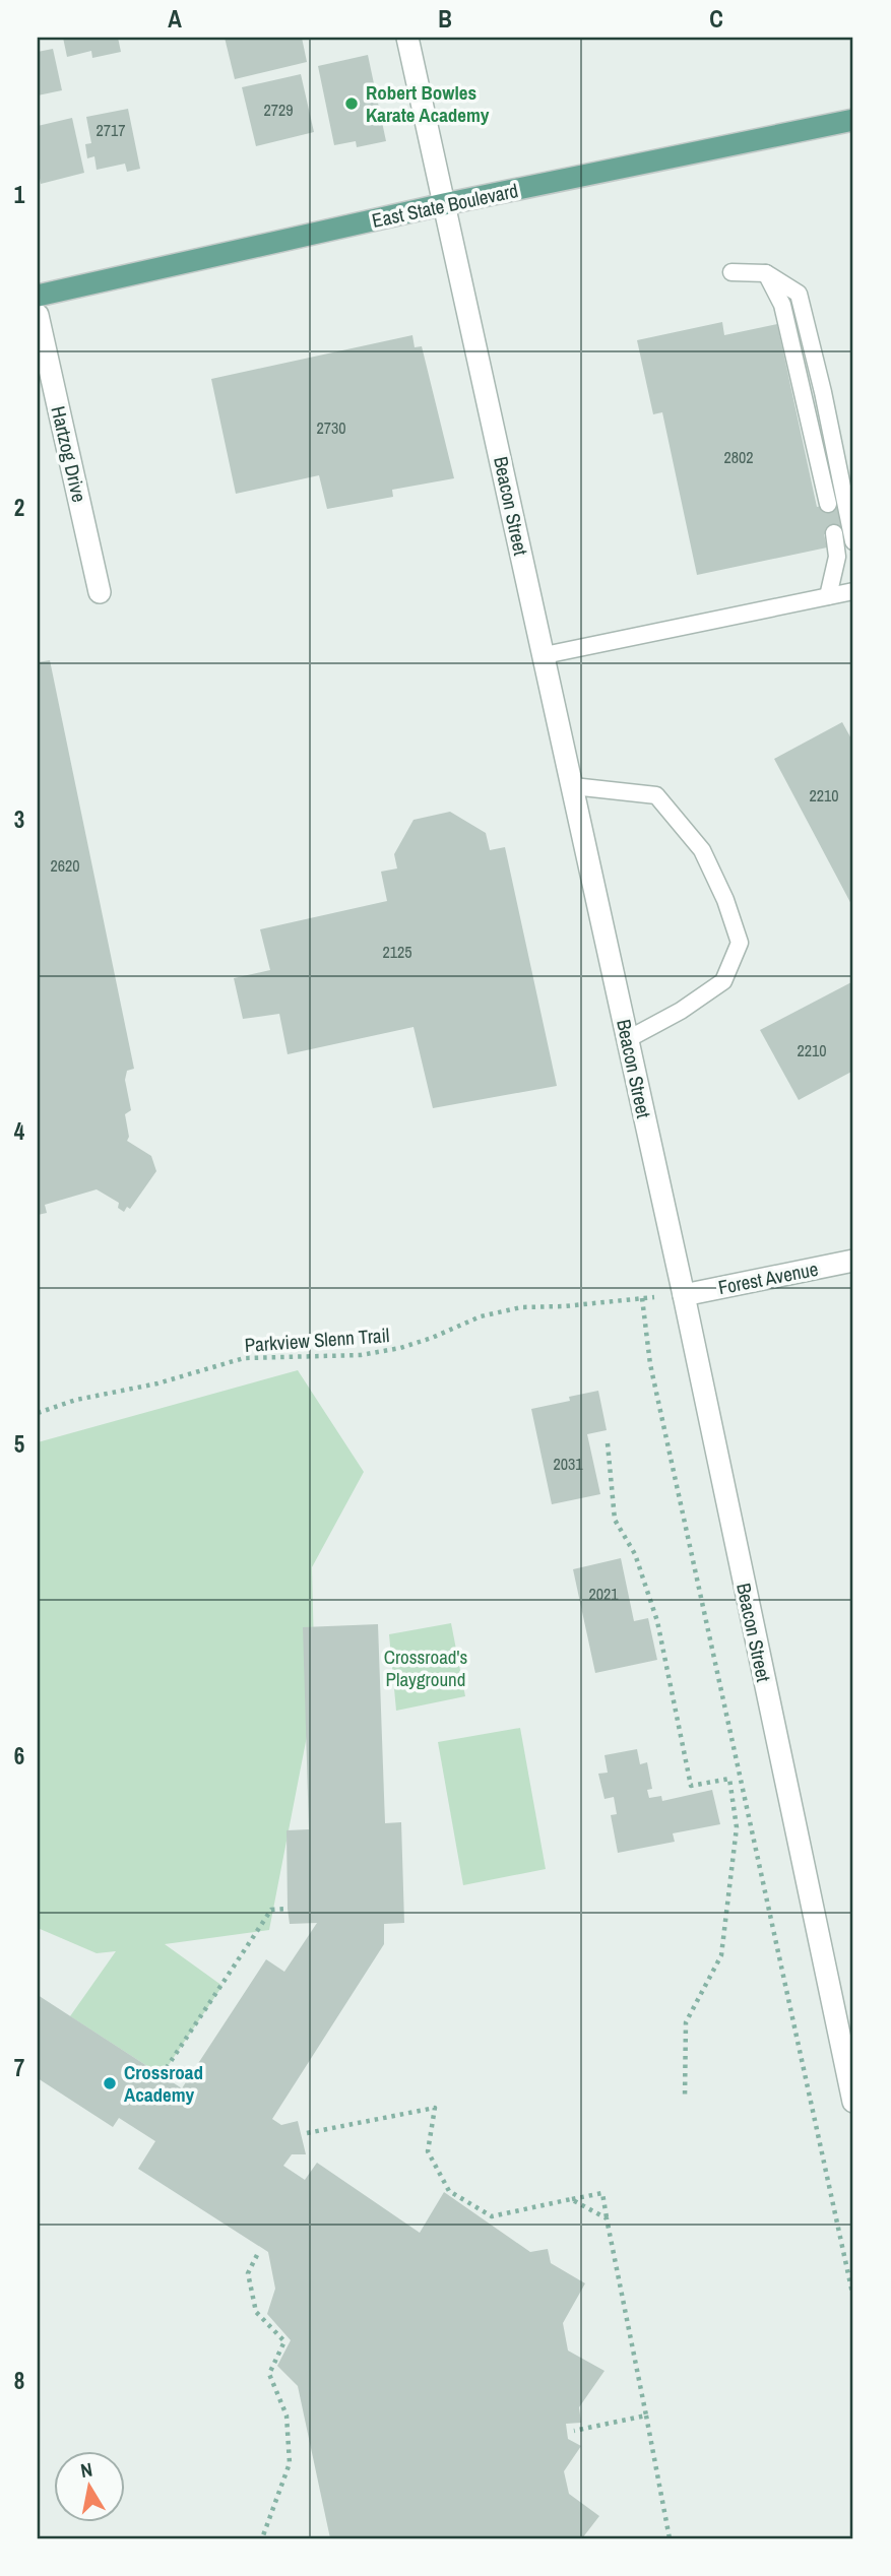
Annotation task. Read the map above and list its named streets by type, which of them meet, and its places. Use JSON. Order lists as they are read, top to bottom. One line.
{"streets":{"main road":["East State Boulevard"],"street":["Hartzog Drive","Beacon Street","Forest Avenue"],"path":["Parkview Slenn Trail"]},"crossings":[["East State Boulevard","Beacon Street"],["Beacon Street","Forest Avenue"],["Beacon Street","Parkview Slenn Trail"],["Forest Avenue","Parkview Slenn Trail"]],"parks":["Crossroad's Playground"],"places":["Robert Bowles Karate Academy","Crossroad Academy"],"house_numbers":["2729","2717","2730","2802","2210","2620","2125","2210","2031","2021"],"north":"top","grid":{"columns":["A","B","C"],"rows":["1","2","3","4","5","6","7","8"]}}
